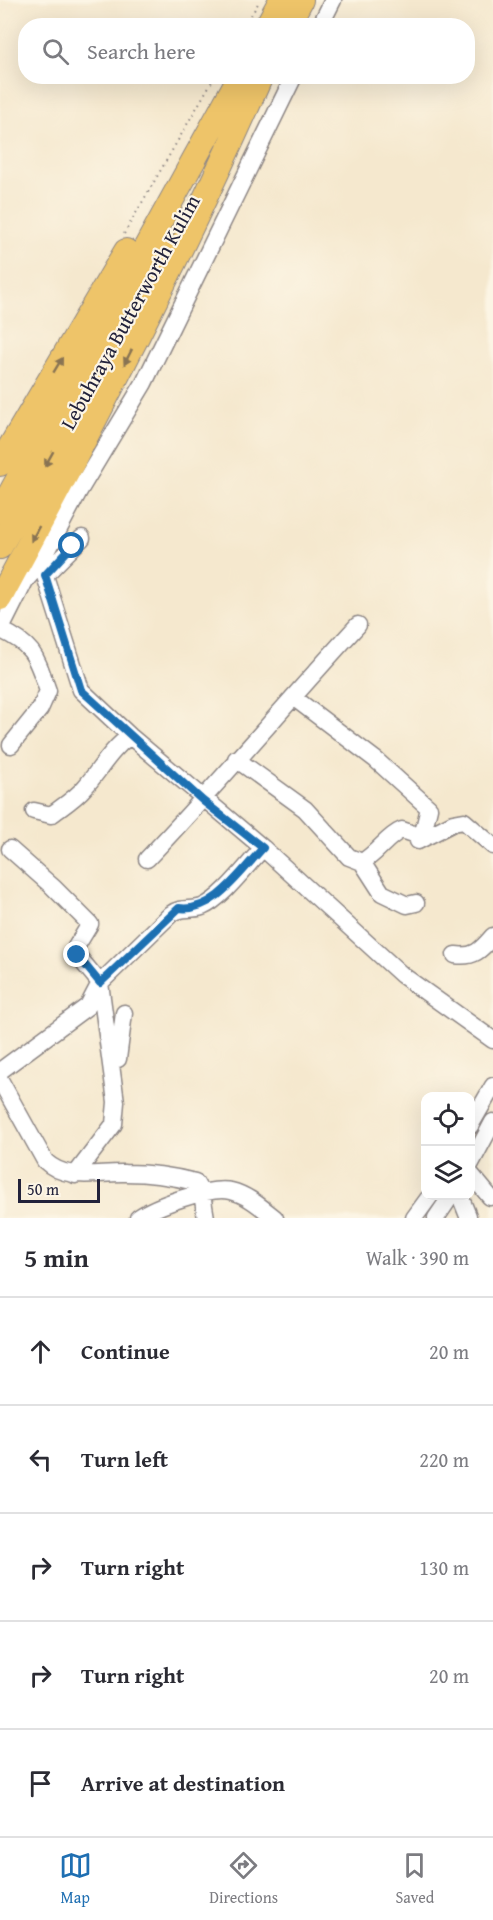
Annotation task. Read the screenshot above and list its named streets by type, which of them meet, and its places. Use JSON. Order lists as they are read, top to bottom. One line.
{"streets":{"highway":["Lebuhraya Butterworth Kulim"]},"scale_bar":"50 m","page":{"search":"Search here","scale":"50 m","heading":["5 min","Walk · 390 m"],"list":[["Continue","20 m"],["Turn left","220 m"],["Turn right","130 m"],["Turn right","20 m"],"Arrive at destination"],"nav":["Map","Directions","Saved"]}}
